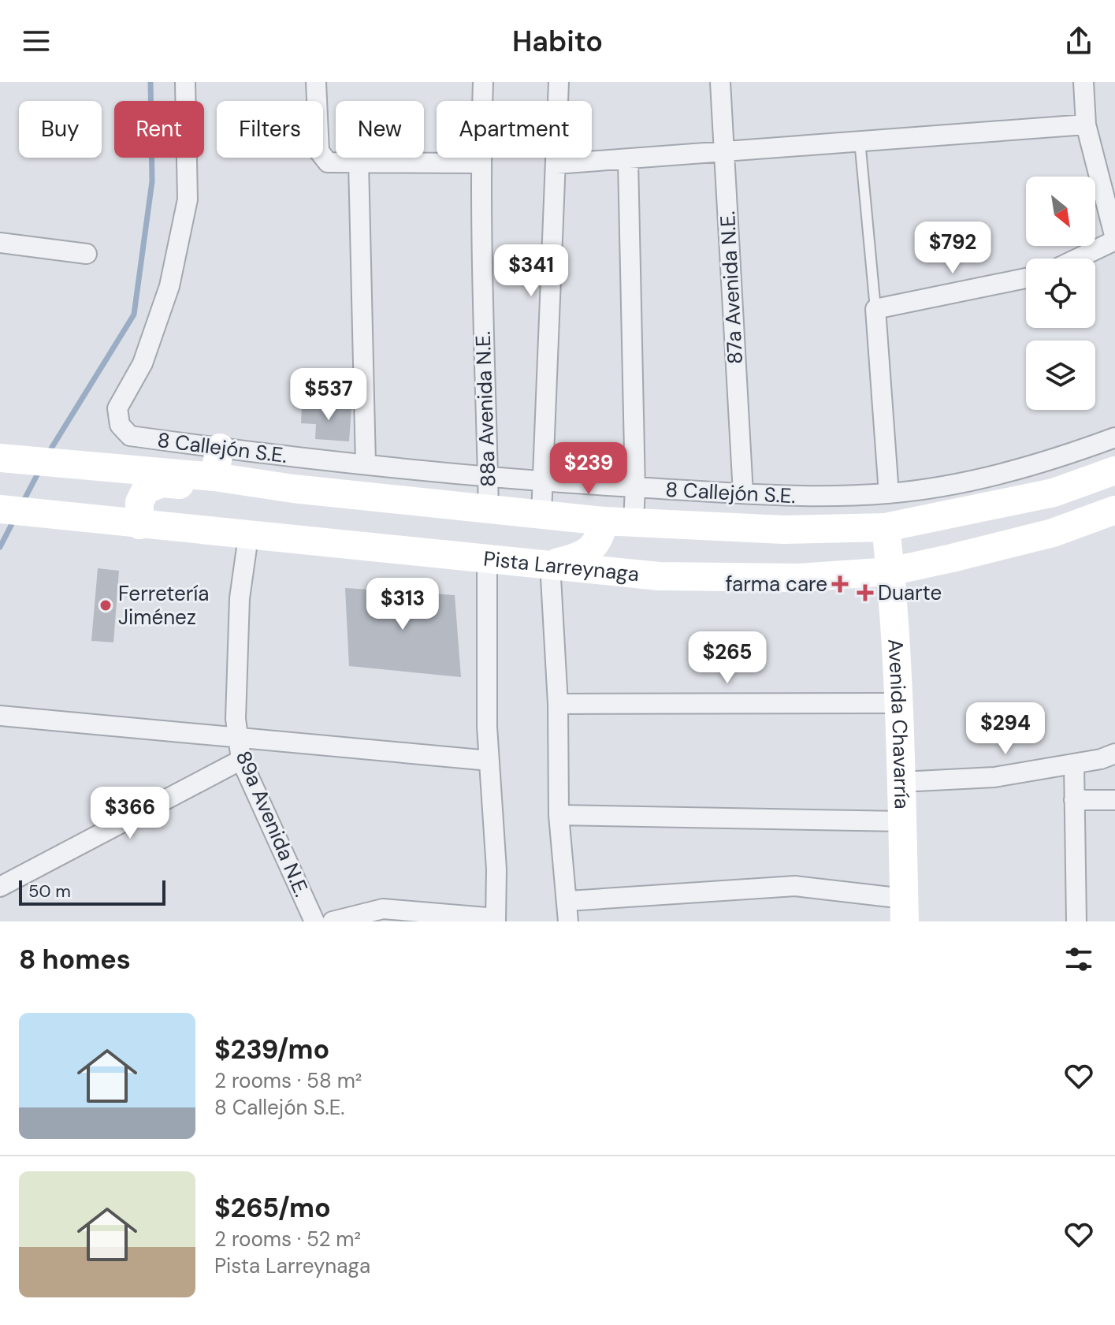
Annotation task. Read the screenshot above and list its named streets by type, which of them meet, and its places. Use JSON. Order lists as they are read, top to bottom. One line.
{"streets":{"main road":["Pista Larreynaga","Avenida Chavarría"],"street":["87a Avenida N.E.","88a Avenida N.E.","8 Callejón S.E.","89a Avenida N.E."]},"crossings":[["87a Avenida N.E.","8 Callejón S.E."],["88a Avenida N.E.","8 Callejón S.E."],["Pista Larreynaga","Avenida Chavarría"],["Pista Larreynaga","89a Avenida N.E."]],"places":{"health":["farma care","Duarte"],"other":["Ferretería Jiménez"]},"scale_bar":"50 m","north":"bottom right","page":{"header":"Habito","chip":["Buy","Rent","Filters","New","Apartment"],"price":["$792","$341","$537","$239","$313","$265","$294","$366"],"scale":"50 m","heading":"8 homes","list":[{"name":"$239/mo","note":"2 rooms · 58 m² · 8 Callejón S.E."},{"name":"$265/mo","note":"2 rooms · 52 m² · Pista Larreynaga"}]}}
